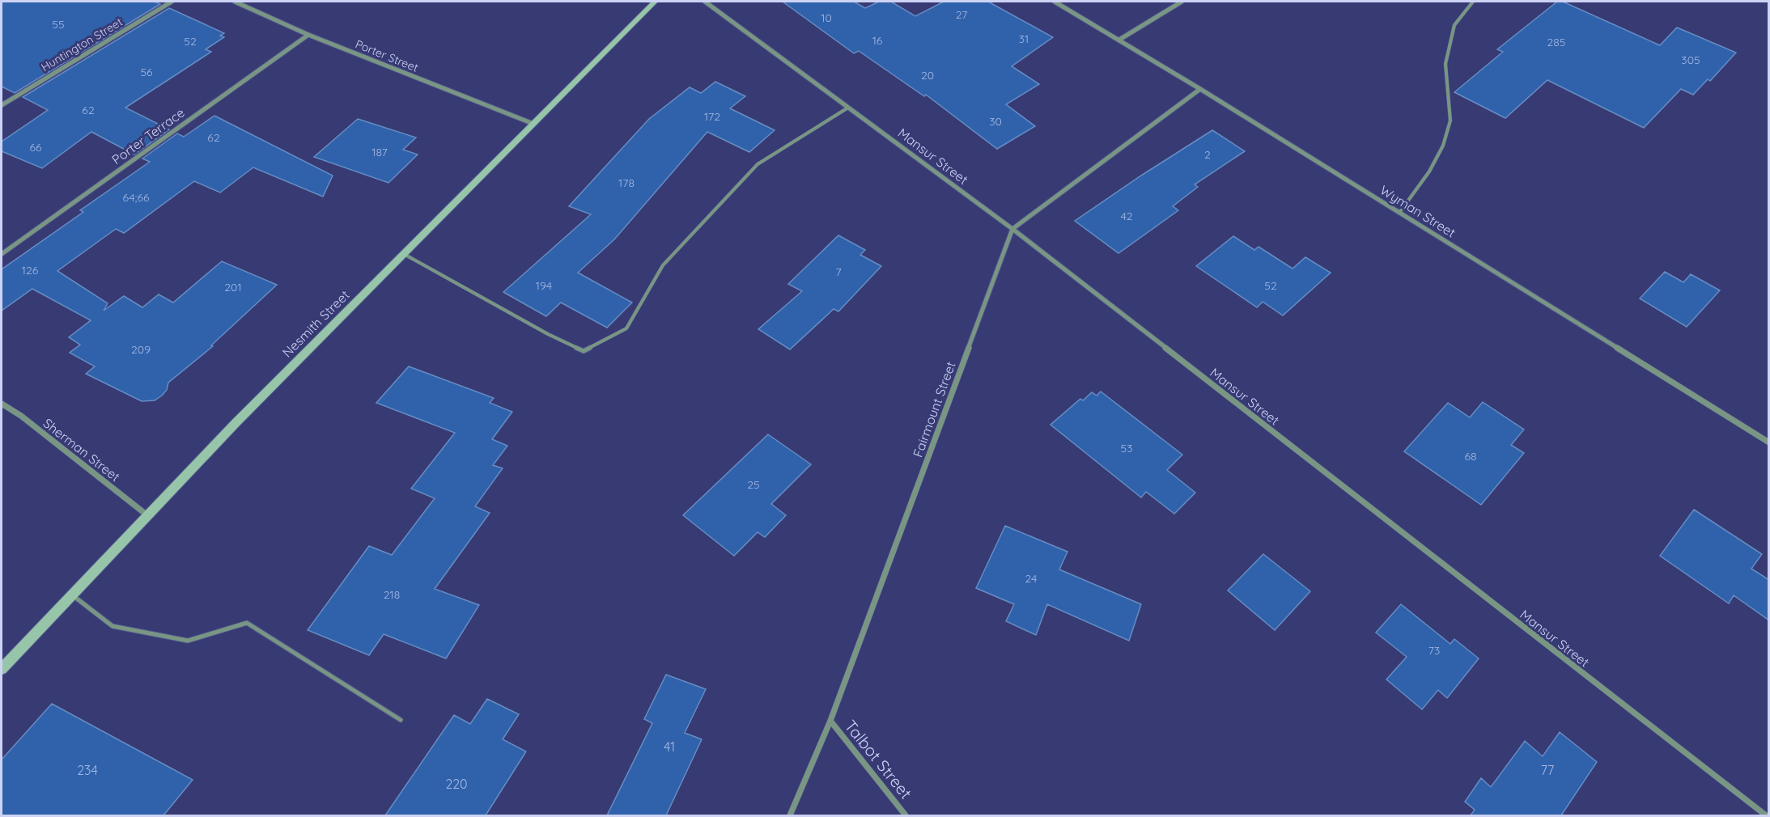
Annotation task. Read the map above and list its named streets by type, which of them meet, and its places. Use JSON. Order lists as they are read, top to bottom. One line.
{"streets":{"main road":["Nesmith Street"],"street":["Huntington Street","Porter Street","Porter Terrace","Mansur Street","Wyman Street","Fairmount Street","Sherman Street","Talbot Street"]},"crossings":[["Porter Street","Porter Terrace"],["Porter Street","Nesmith Street"],["Mansur Street","Fairmount Street"],["Nesmith Street","Sherman Street"],["Fairmount Street","Talbot Street"]],"house_numbers":["27","10","55","31","16","52","285","305","56","20","62","172","30","62","66","187","2","178","64;66","42","126","7","194","52","201","209","53","68","25","24","218","73","41","234","77","220"]}
